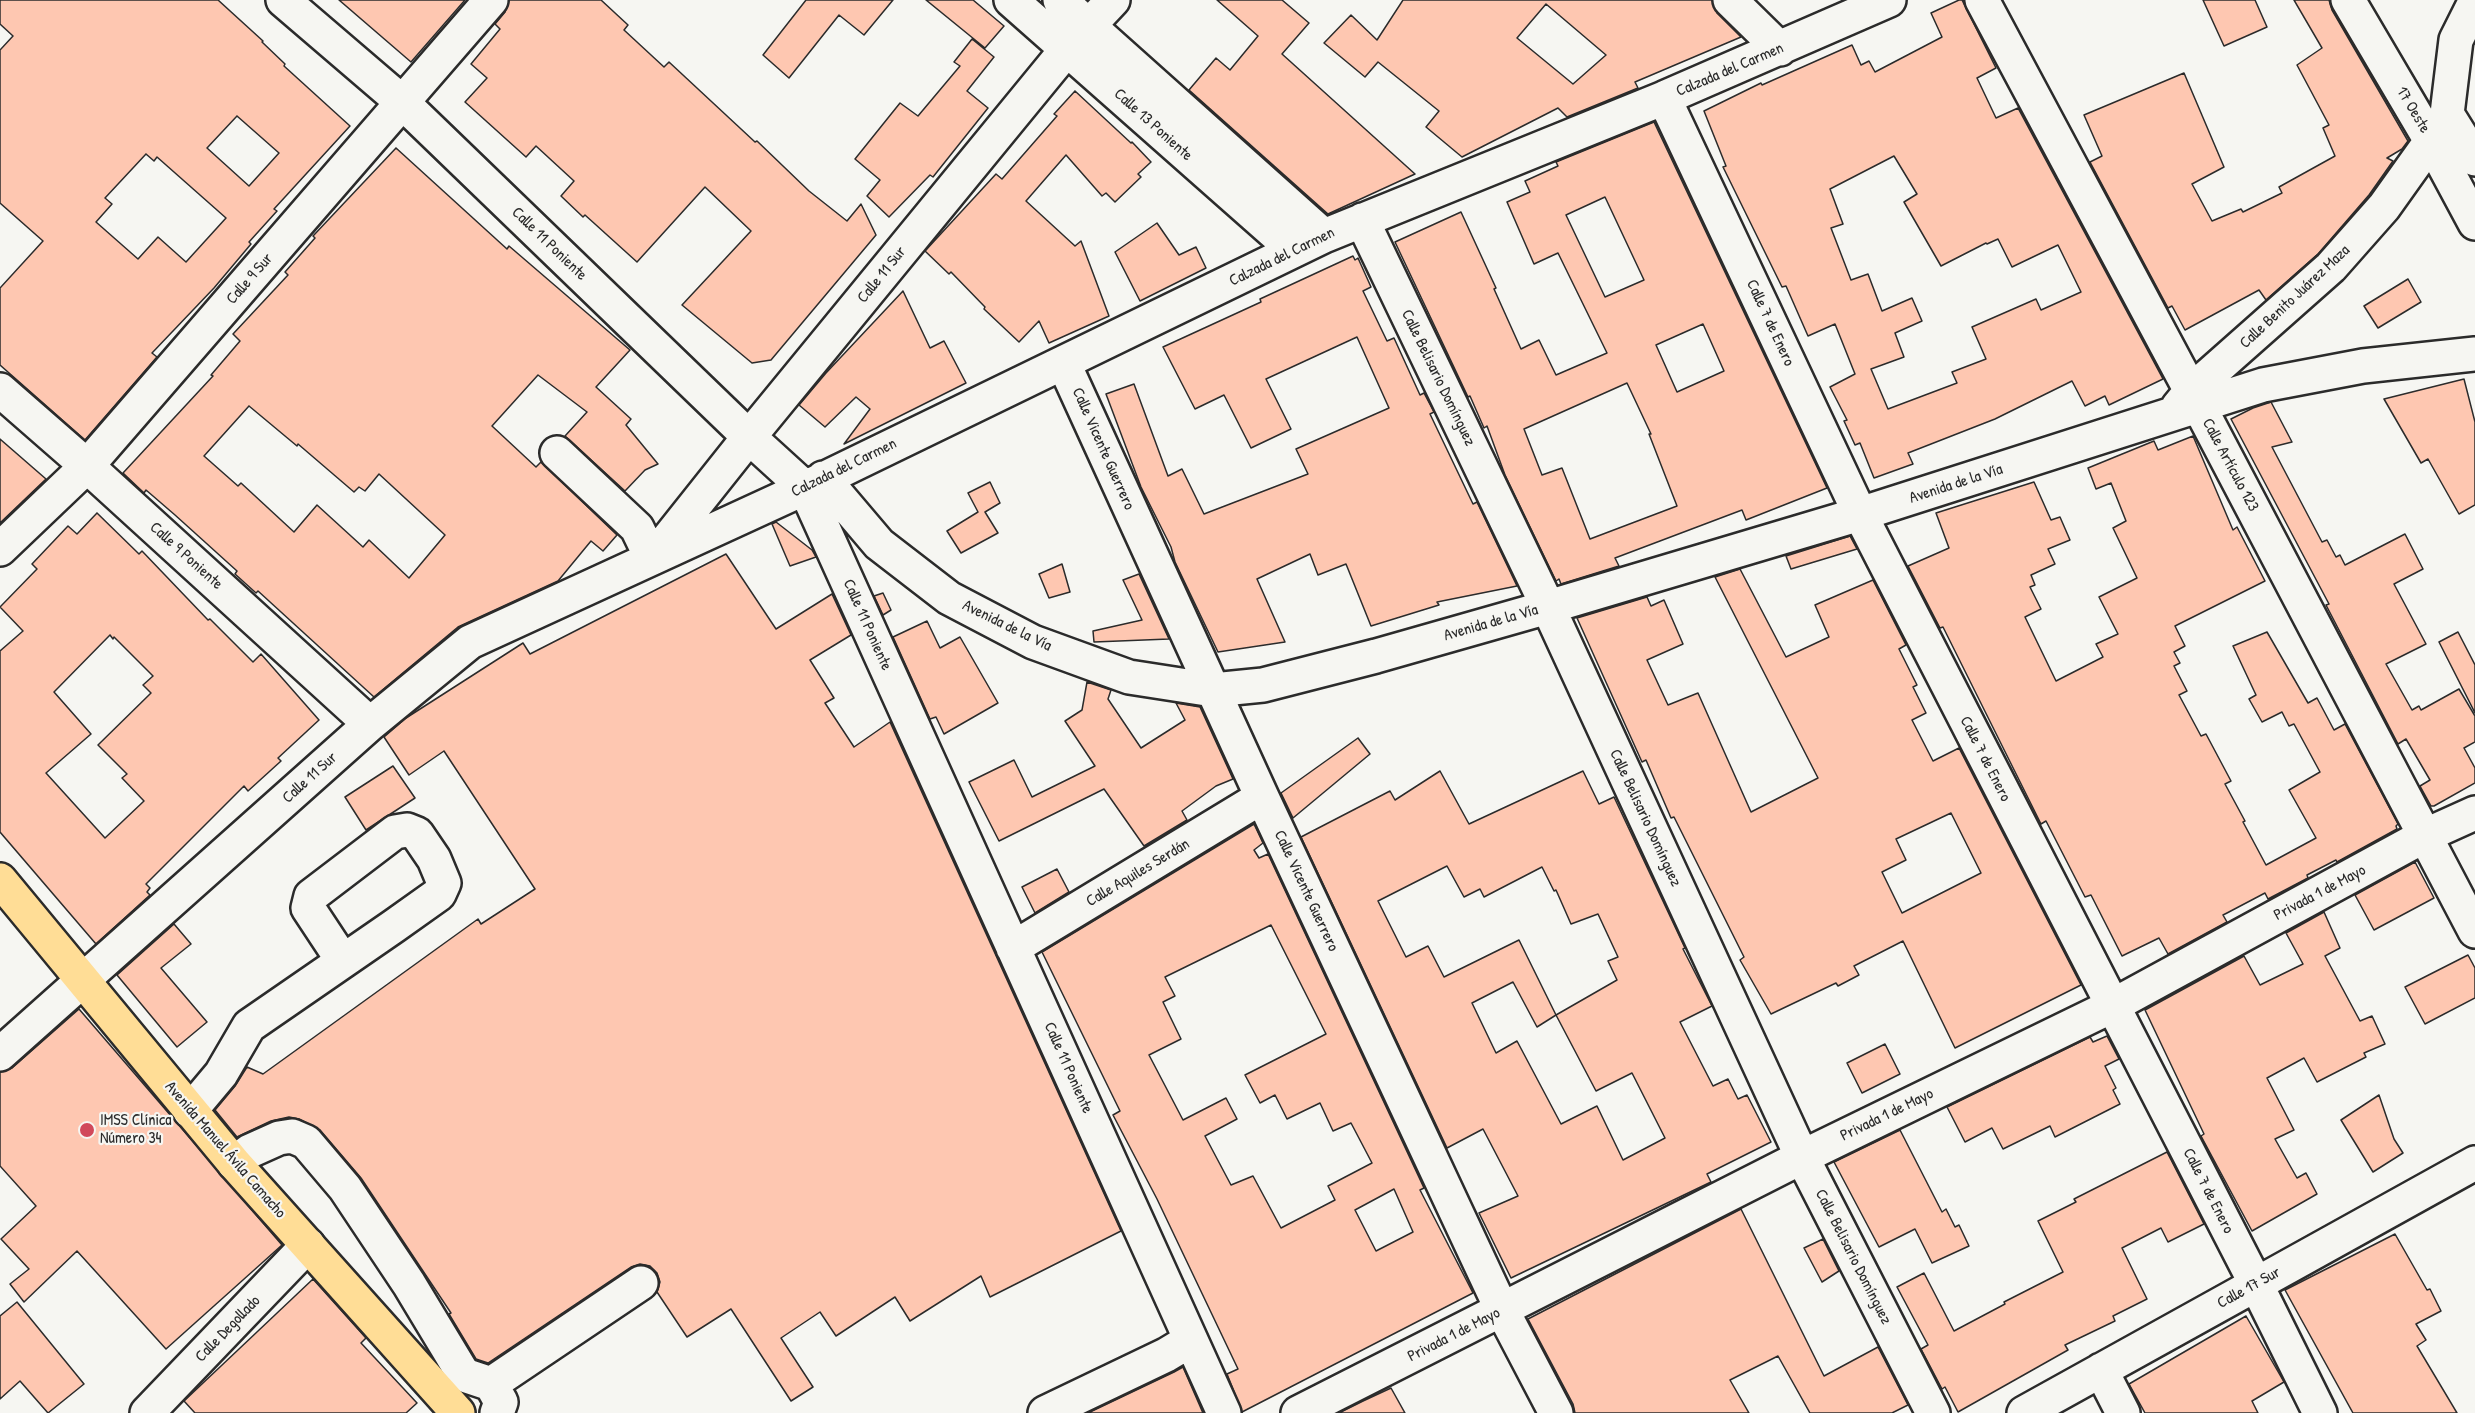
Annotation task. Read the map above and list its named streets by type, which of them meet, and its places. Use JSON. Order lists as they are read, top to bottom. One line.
{"streets":{"main road":["Avenida Manuel Ávila Camacho"],"street":["Calzada del Carmen","17 Oeste","Calle 13 Poniente","Calle 11 Poniente","Calle 11 Sur","Calle 9 Sur","Calle Benito Juárez Maza","Calle 7 de Enero","Calle Belisario Domínguez","Calle Vicente Guerrero","Calle Artículo 123","Avenida de la Vía","Calle 9 Poniente","Calle Aquiles Serdán","Privada 1 de Mayo","Calle 17 Sur","Calle Degollado"]},"crossings":[["Calzada del Carmen","Calle 13 Poniente"],["Calzada del Carmen","Calle 11 Poniente"],["Calzada del Carmen","Calle 11 Sur"],["Calzada del Carmen","Calle 7 de Enero"],["Calzada del Carmen","Calle Belisario Domínguez"],["Calzada del Carmen","Calle Vicente Guerrero"],["Calzada del Carmen","Avenida de la Vía"],["17 Oeste","Calle Benito Juárez Maza"],["Calle 13 Poniente","Calle 11 Sur"],["Calle 11 Poniente","Calle 11 Sur"],["Calle 11 Poniente","Calle 9 Sur"],["Calle 11 Poniente","Avenida de la Vía"],["Calle 11 Poniente","Calle Aquiles Serdán"],["Calle 11 Sur","Calle 9 Poniente"],["Calle 11 Sur","Avenida Manuel Ávila Camacho"],["Calle 9 Sur","Calle 9 Poniente"],["Calle Benito Juárez Maza","Calle Artículo 123"],["Calle Benito Juárez Maza","Avenida de la Vía"],["Calle 7 de Enero","Avenida de la Vía"],["Calle 7 de Enero","Privada 1 de Mayo"],["Calle 7 de Enero","Calle 17 Sur"],["Calle Belisario Domínguez","Avenida de la Vía"],["Calle Belisario Domínguez","Privada 1 de Mayo"],["Calle Vicente Guerrero","Avenida de la Vía"],["Calle Vicente Guerrero","Calle Aquiles Serdán"],["Calle Vicente Guerrero","Privada 1 de Mayo"],["Calle Artículo 123","Avenida de la Vía"],["Calle Artículo 123","Privada 1 de Mayo"],["Avenida Manuel Ávila Camacho","Calle Degollado"]],"places":["IMSS Clínica Número 34"]}
